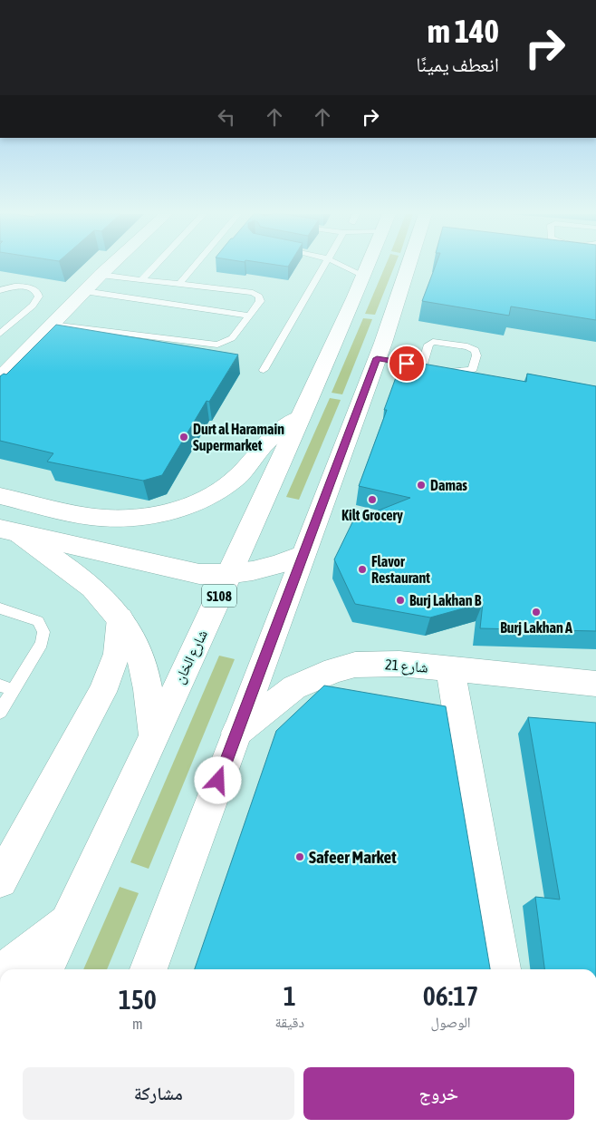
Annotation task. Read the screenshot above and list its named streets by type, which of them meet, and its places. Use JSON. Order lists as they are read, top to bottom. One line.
{"streets":{"main road":["S108","شارع الخان","شارع 21"]},"places":["Durt al Haramain Supermarket","Damas","Kilt Grocery","Flavor Restaurant","Burj Lakhan B","Burj Lakhan A","Safeer Market"],"page":{"turn":["140 m","انعطف يمينًا"],"eta":["06:17","الوصول","1","دقيقة","150","m"],"buttons":["خروج","مشاركة"]}}
